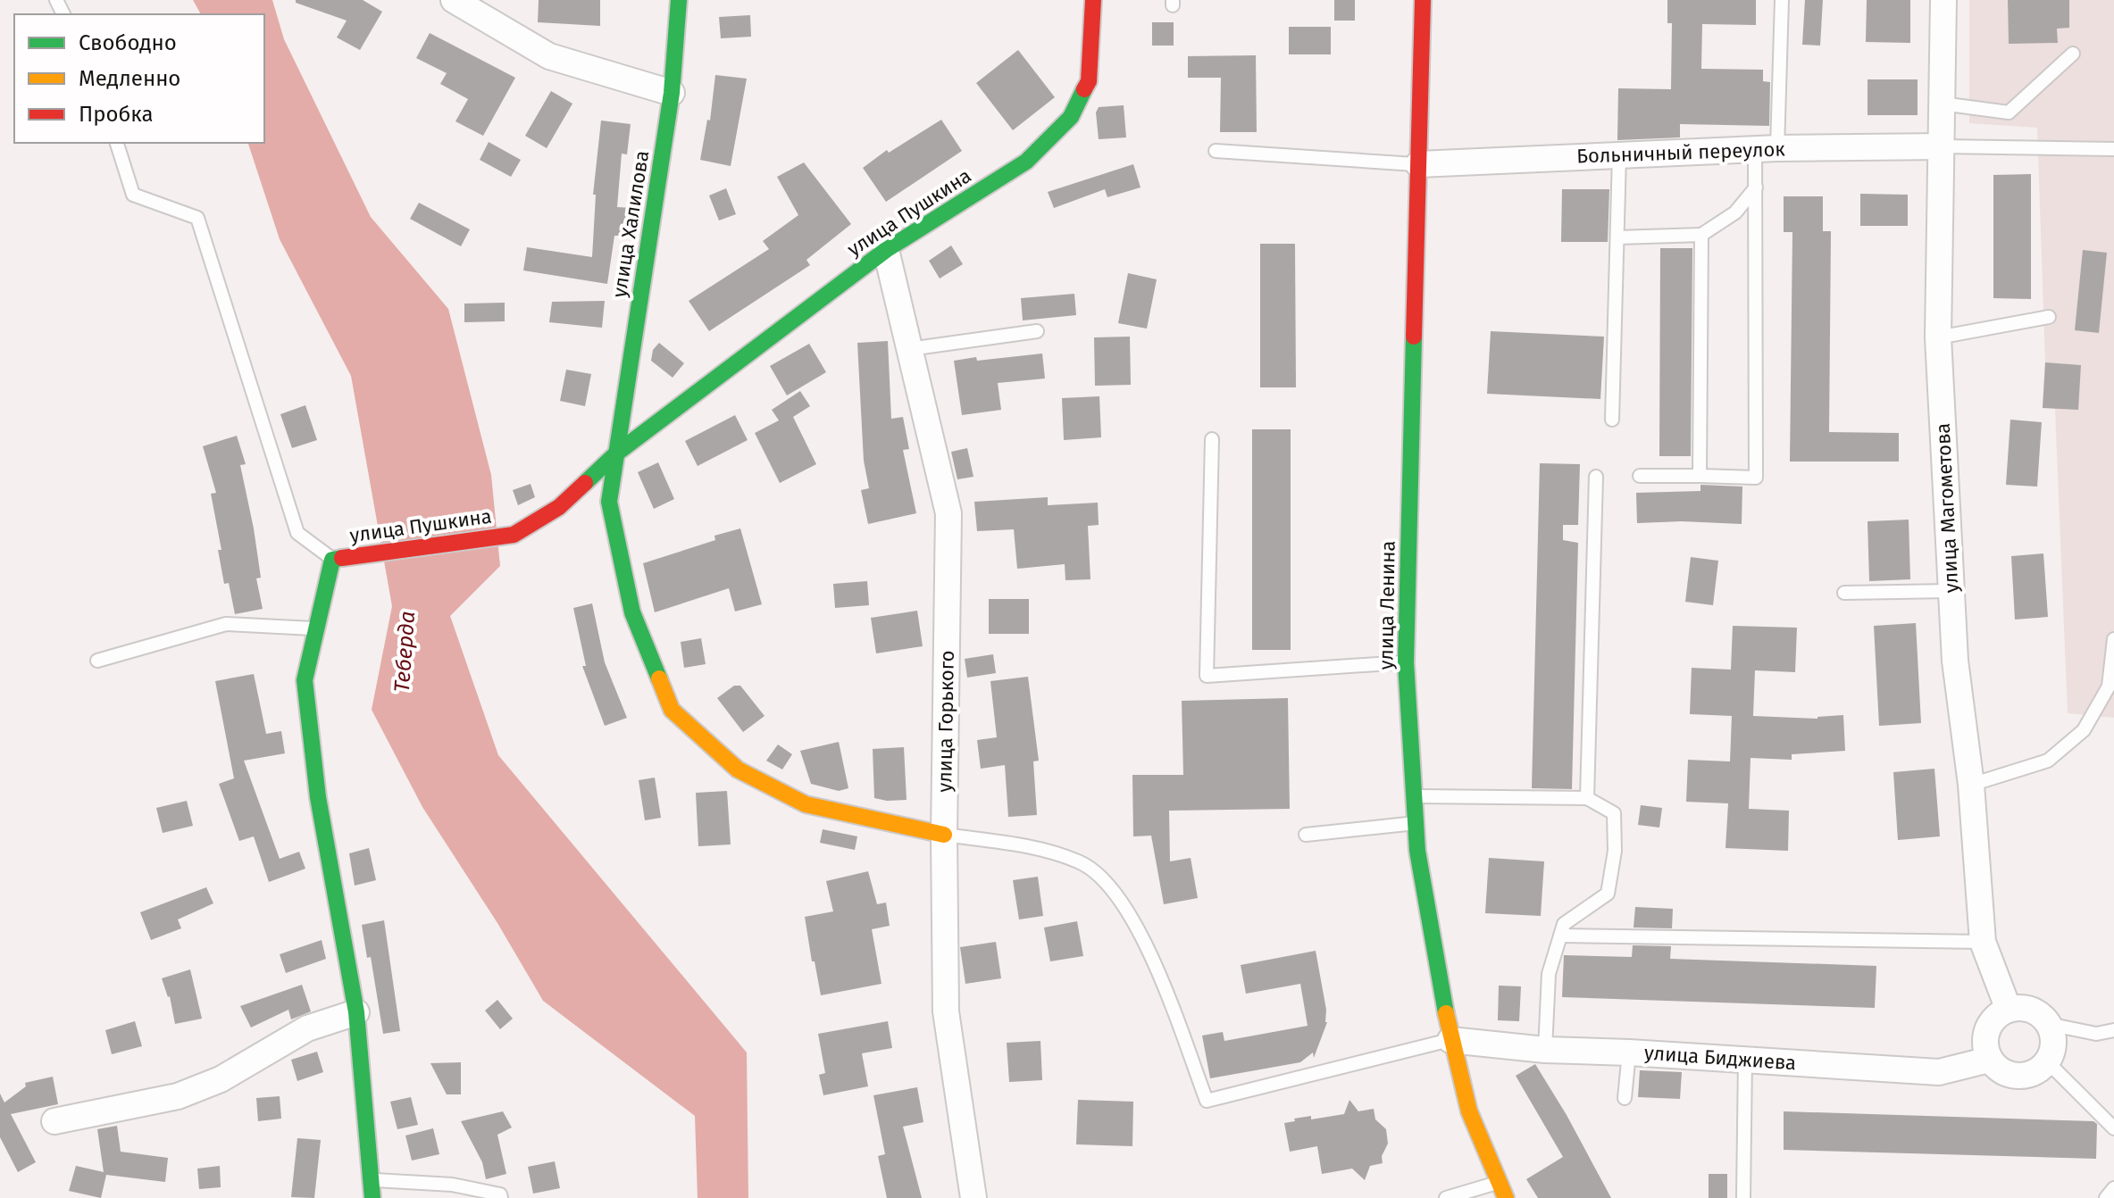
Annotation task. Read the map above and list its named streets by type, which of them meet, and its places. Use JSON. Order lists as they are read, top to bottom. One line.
{"streets":{"street":["Больничный переулок","улица Пушкина","улица Халилова","улица Магометова","улица Ленина","улица Горького","улица Биджиева"]},"crossings":[["Больничный переулок","улица Магометова"],["Больничный переулок","улица Ленина"],["улица Пушкина","улица Халилова"],["улица Пушкина","улица Горького"],["улица Халилова","улица Горького"],["улица Магометова","улица Биджиева"],["улица Ленина","улица Биджиева"]],"water":["Теберда"],"legend":["Свободно","Медленно","Пробка"]}
